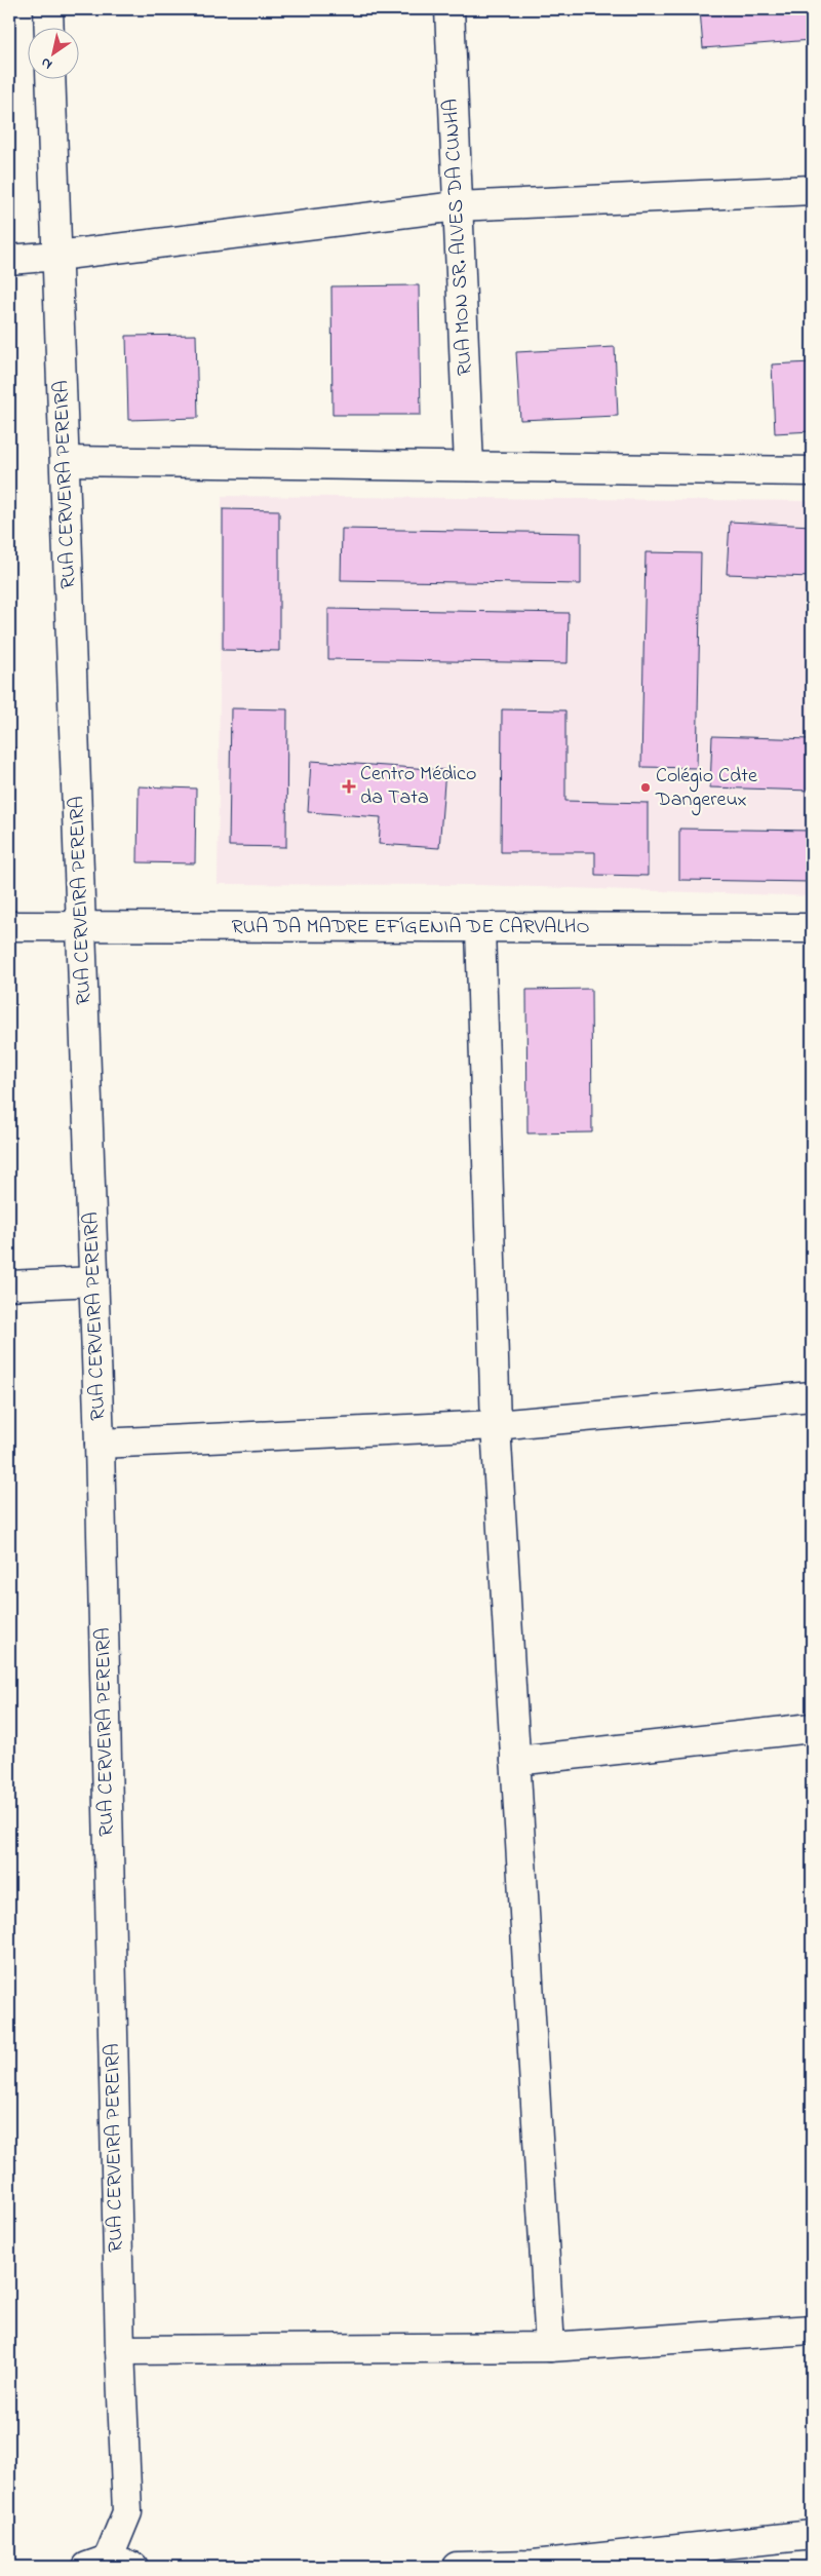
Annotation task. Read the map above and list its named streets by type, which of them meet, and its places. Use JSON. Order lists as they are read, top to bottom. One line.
{"streets":{"street":["RUA MON SR. ALVES DA CUNHA","RUA CERVEIRA PEREIRA","RUA DA MADRE EFÍGENIA DE CARVALHO"]},"crossings":[["RUA CERVEIRA PEREIRA","RUA DA MADRE EFÍGENIA DE CARVALHO"]],"places":{"health":["Centro Médico da Tata"],"other":["Colégio Cdte Dangereux"]},"north":"bottom left"}
